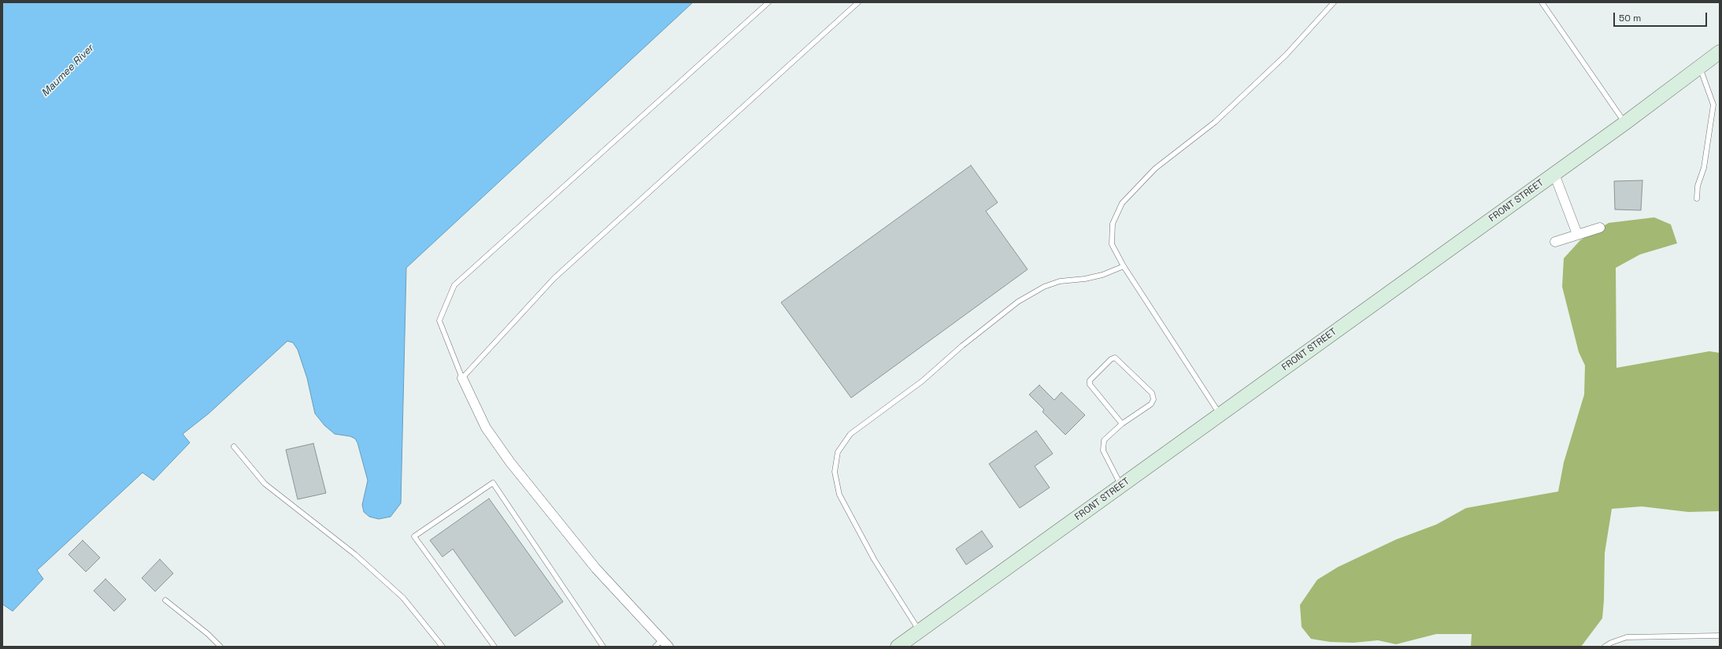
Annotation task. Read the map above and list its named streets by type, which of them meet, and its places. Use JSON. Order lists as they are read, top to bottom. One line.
{"streets":{"street":["FRONT STREET"]},"water":["Maumee River"],"scale_bar":"50 m"}
